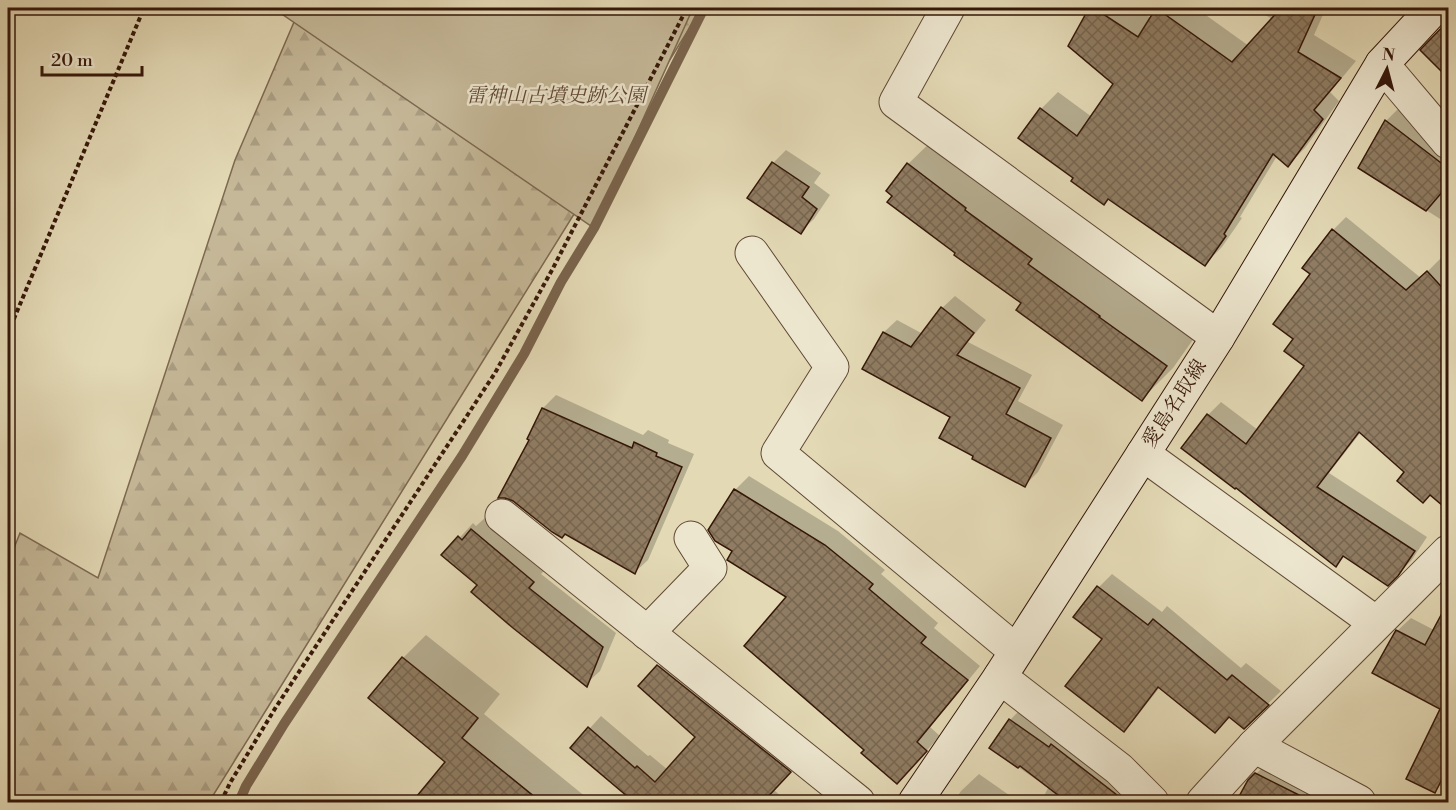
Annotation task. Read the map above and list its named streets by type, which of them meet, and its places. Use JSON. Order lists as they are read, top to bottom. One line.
{"streets":{"street":["愛島名取線"]},"parks":["雷神山古墳史跡公園"],"scale_bar":"20 m","north":"top"}
